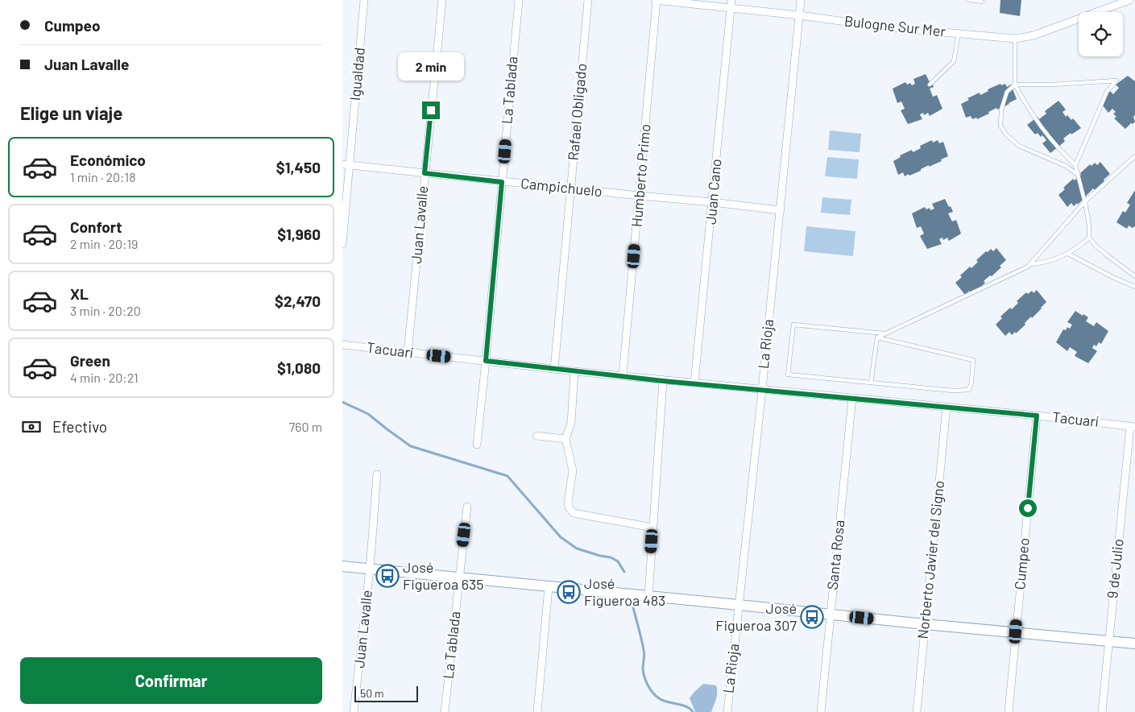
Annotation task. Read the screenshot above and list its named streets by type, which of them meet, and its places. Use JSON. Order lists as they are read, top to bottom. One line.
{"streets":{"street":["Bulogne Sur Mer","Igualdad","La Tablada","Rafael Obligado","Humberto Primo","Campichuelo","Juan Cano","Juan Lavalle","La Rioja","Tacuarí","Santa Rosa","Norberto Javier del Signo","Cumpeo","9 de Julio"]},"crossings":[["Bulogne Sur Mer","Humberto Primo"],["Bulogne Sur Mer","Juan Cano"],["Bulogne Sur Mer","La Rioja"],["Igualdad","Campichuelo"],["La Tablada","Campichuelo"],["La Tablada","Tacuarí"],["Rafael Obligado","Campichuelo"],["Rafael Obligado","Tacuarí"],["Humberto Primo","Campichuelo"],["Humberto Primo","Tacuarí"],["Campichuelo","Juan Cano"],["Campichuelo","Juan Lavalle"],["Campichuelo","La Rioja"],["Juan Cano","Tacuarí"],["Juan Lavalle","Tacuarí"],["La Rioja","Tacuarí"],["Tacuarí","Santa Rosa"],["Tacuarí","Norberto Javier del Signo"],["Tacuarí","Cumpeo"],["Tacuarí","9 de Julio"]],"places":{"bus stop":["José Figueroa 635","José Figueroa 483","José Figueroa 307"]},"scale_bar":"50 m","page":{"banner":["Cumpeo","Juan Lavalle"],"bubble":"2 min","heading":"Elige un viaje","list":[{"name":"Económico","note":"1 min · 20:18","value":"$1,450"},{"name":"Confort","note":"2 min · 20:19","value":"$1,960"},{"name":"XL","note":"3 min · 20:20","value":"$2,470"},{"name":"Green","note":"4 min · 20:21","value":"$1,080"}],"pay":["Efectivo","760 m"],"buttons":"Confirmar","scale":"50 m"}}
